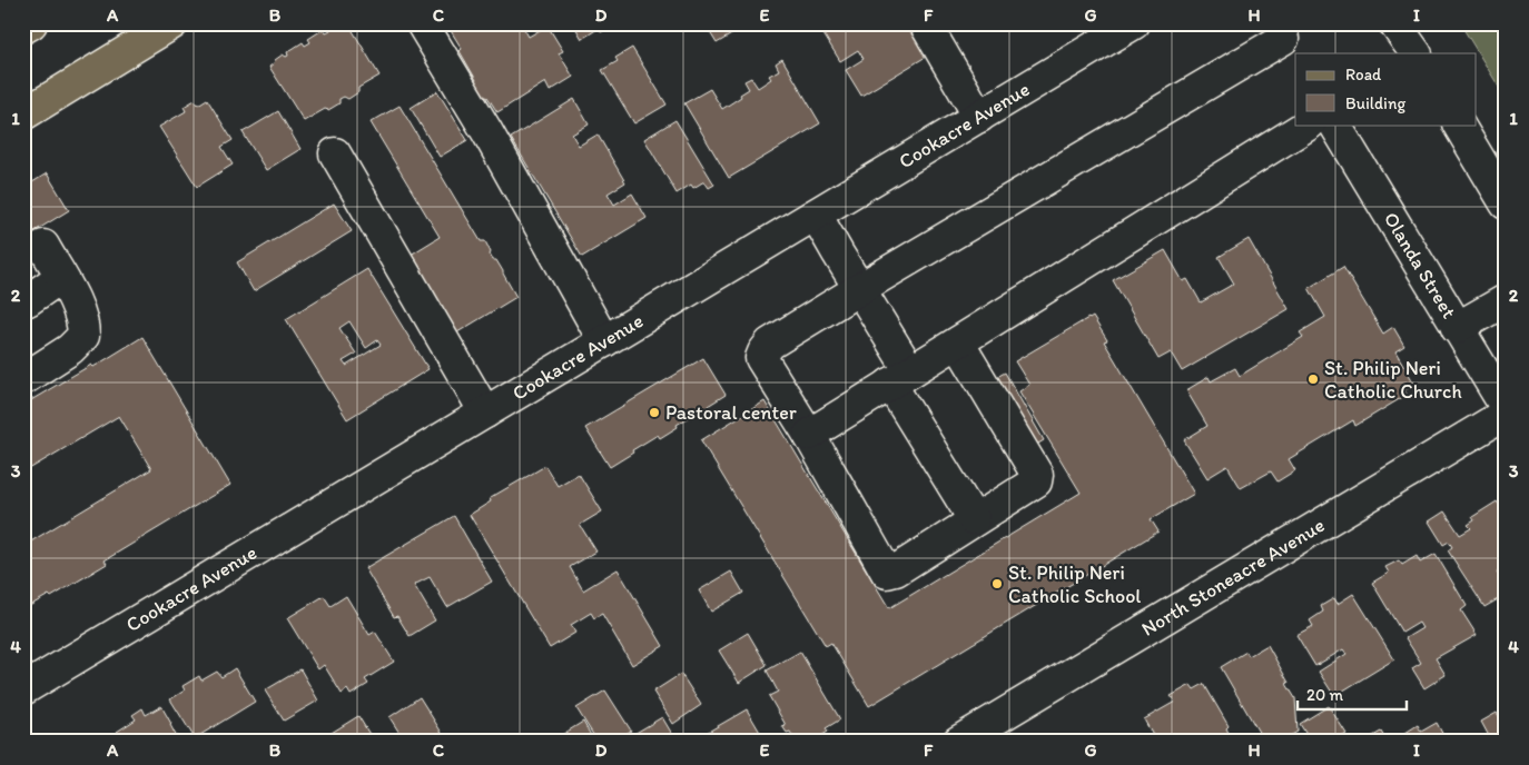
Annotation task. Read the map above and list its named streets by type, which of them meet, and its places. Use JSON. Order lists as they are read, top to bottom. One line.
{"streets":{"street":["Cookacre Avenue","Olanda Street","North Stoneacre Avenue"]},"places":["St. Philip Neri Catholic Church","Pastoral center","St. Philip Neri Catholic School"],"legend":["Road","Building"],"scale_bar":"20 m","grid":{"columns":["A","B","C","D","E","F","G","H","I"],"rows":["1","2","3","4"]}}
